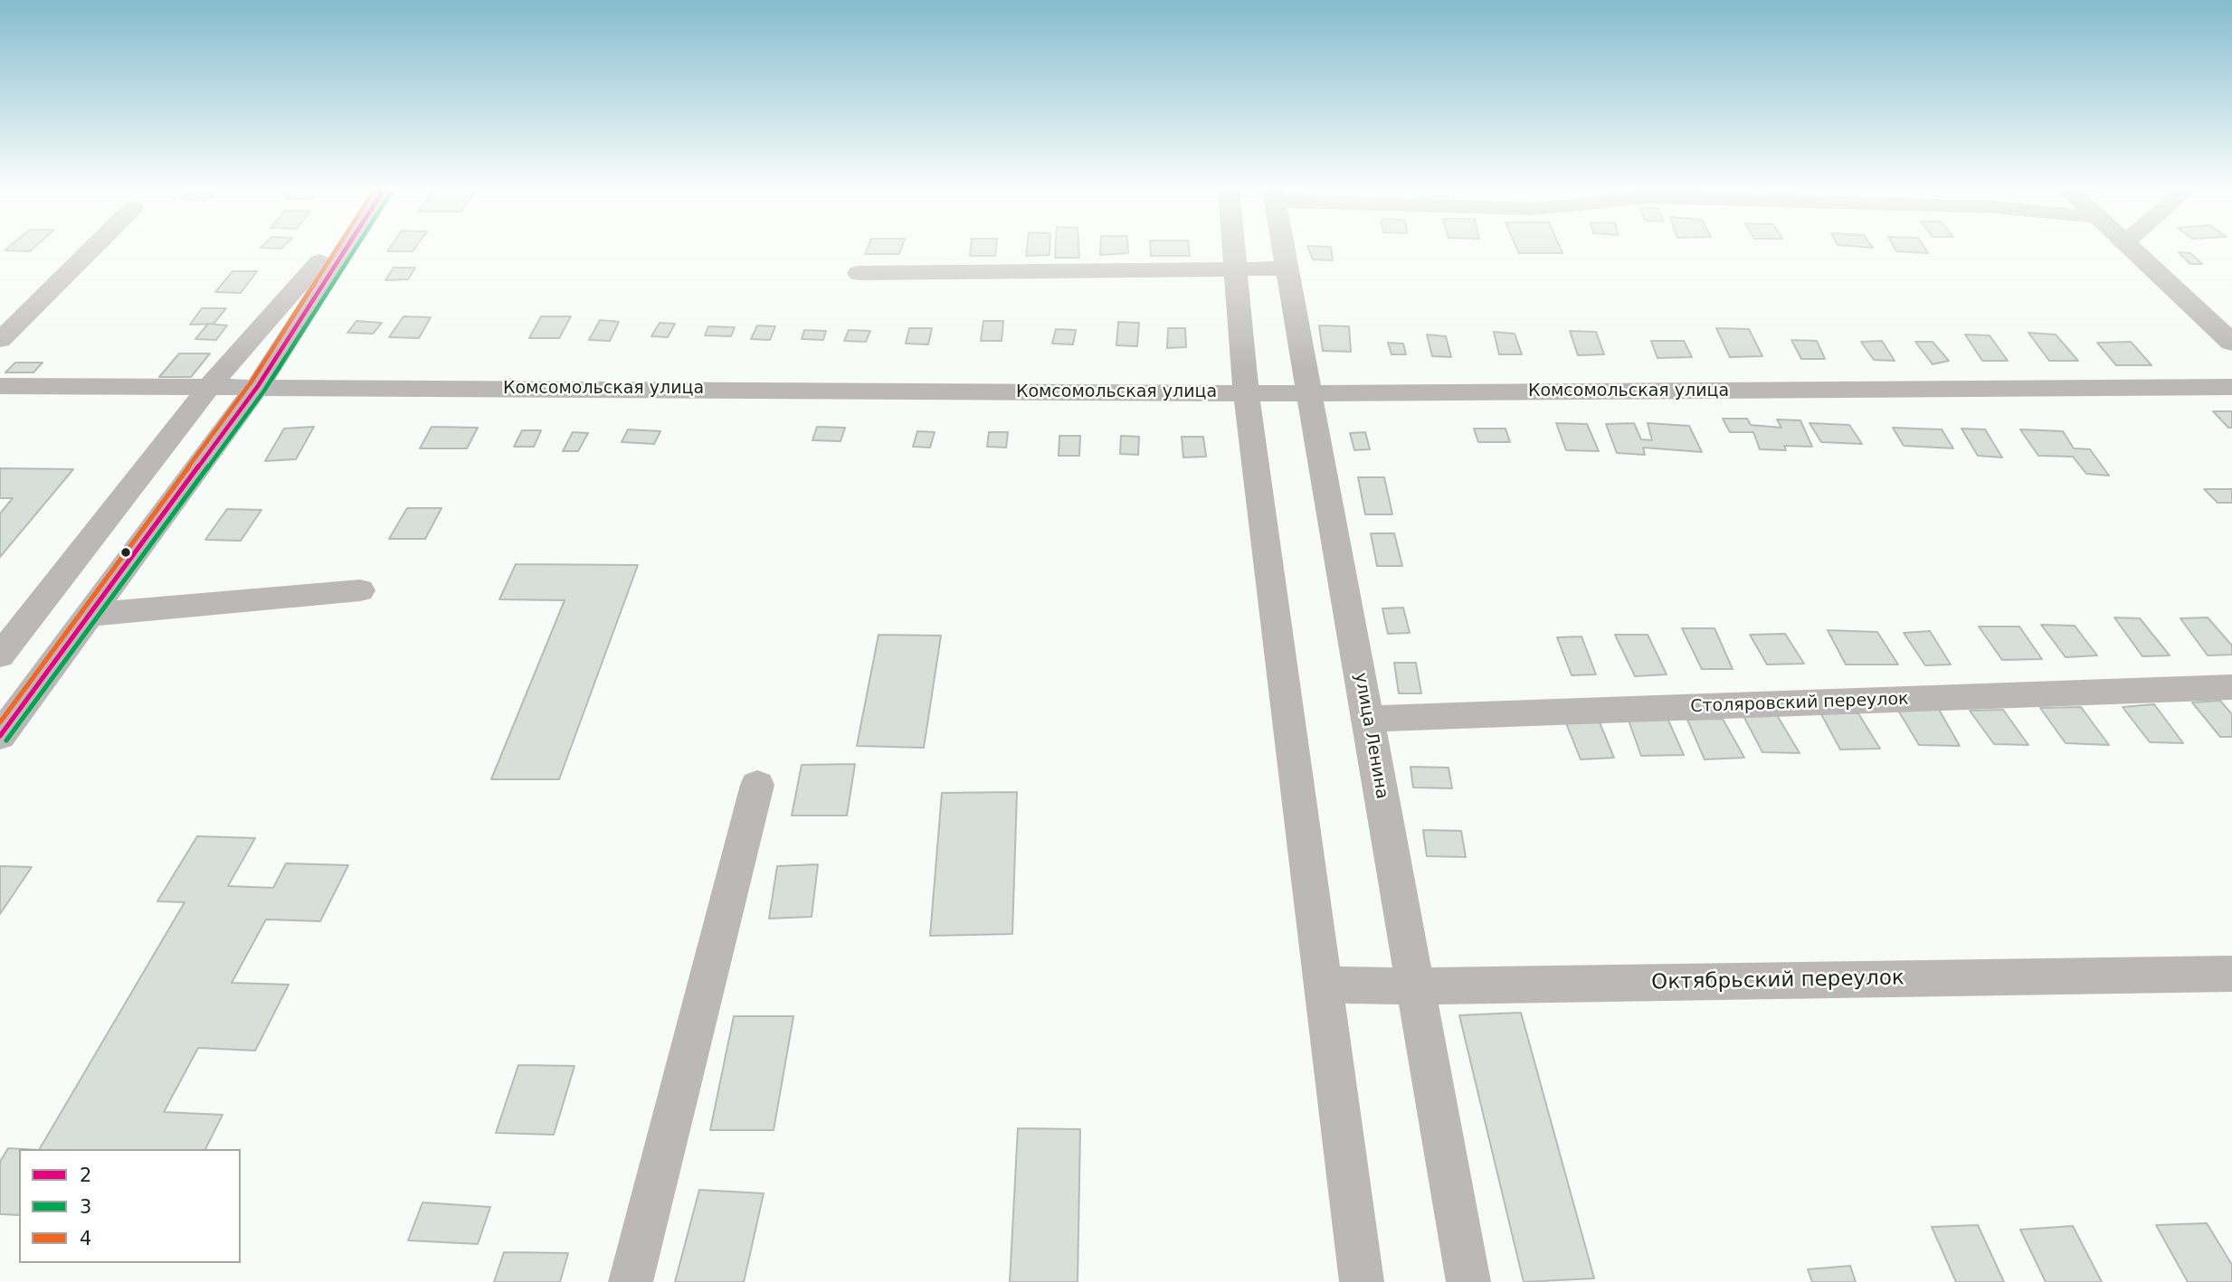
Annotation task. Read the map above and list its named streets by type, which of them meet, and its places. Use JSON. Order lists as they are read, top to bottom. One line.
{"streets":{"street":["Комсомольская улица","Столяровский переулок","улица Ленина","Октябрьский переулок"]},"crossings":[["Комсомольская улица","улица Ленина"],["Столяровский переулок","улица Ленина"],["улица Ленина","Октябрьский переулок"]],"lines":["transit line 2","transit line 3","transit line 4"],"legend":["2","3","4"]}
